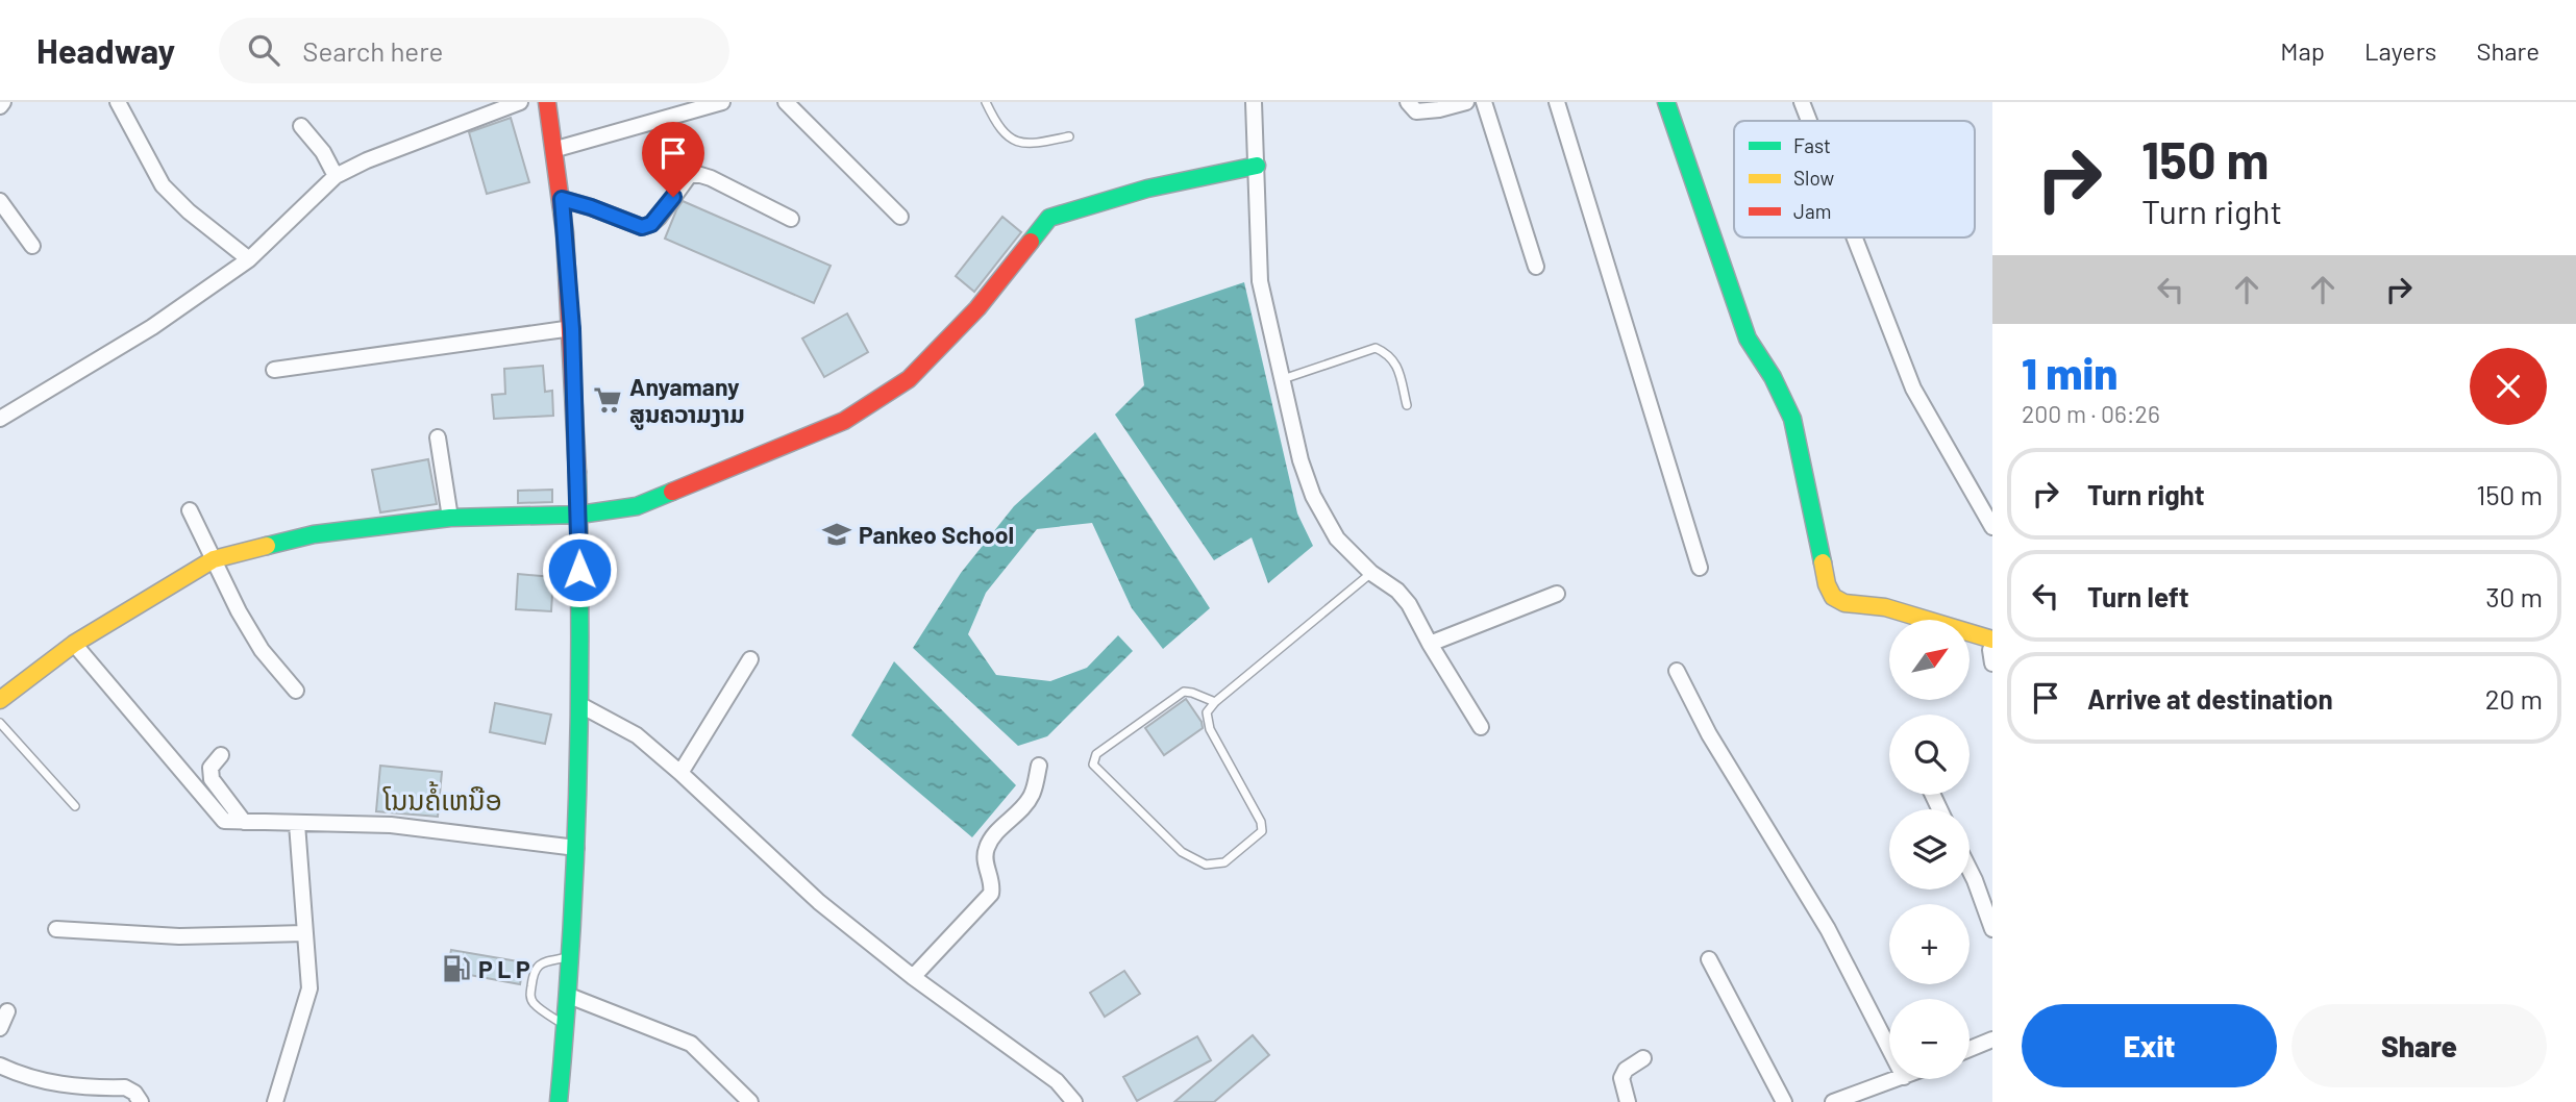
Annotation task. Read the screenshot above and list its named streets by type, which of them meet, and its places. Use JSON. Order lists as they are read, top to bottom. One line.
{"districts":["ໂນນຄໍ້ເຫນືອ"],"places":{"supermarket":["Anyamany ສູນຄວາມງາມ"],"school or university":["Pankeo School"],"fuel station":["P L P"]},"legend":["Fast","Slow","Jam"],"north":"top right","page":{"header":"Headway","search":"Search here","nav":["Map","Layers","Share"],"turn":["150 m","Turn right"],"heading":["1 min","200 m · 06:26"],"list":[{"name":"Turn right","value":"150 m"},{"name":"Turn left","value":"30 m"},{"name":"Arrive at destination","value":"20 m"}],"map_buttons":["+","−"],"buttons":["Exit","Share"]}}
